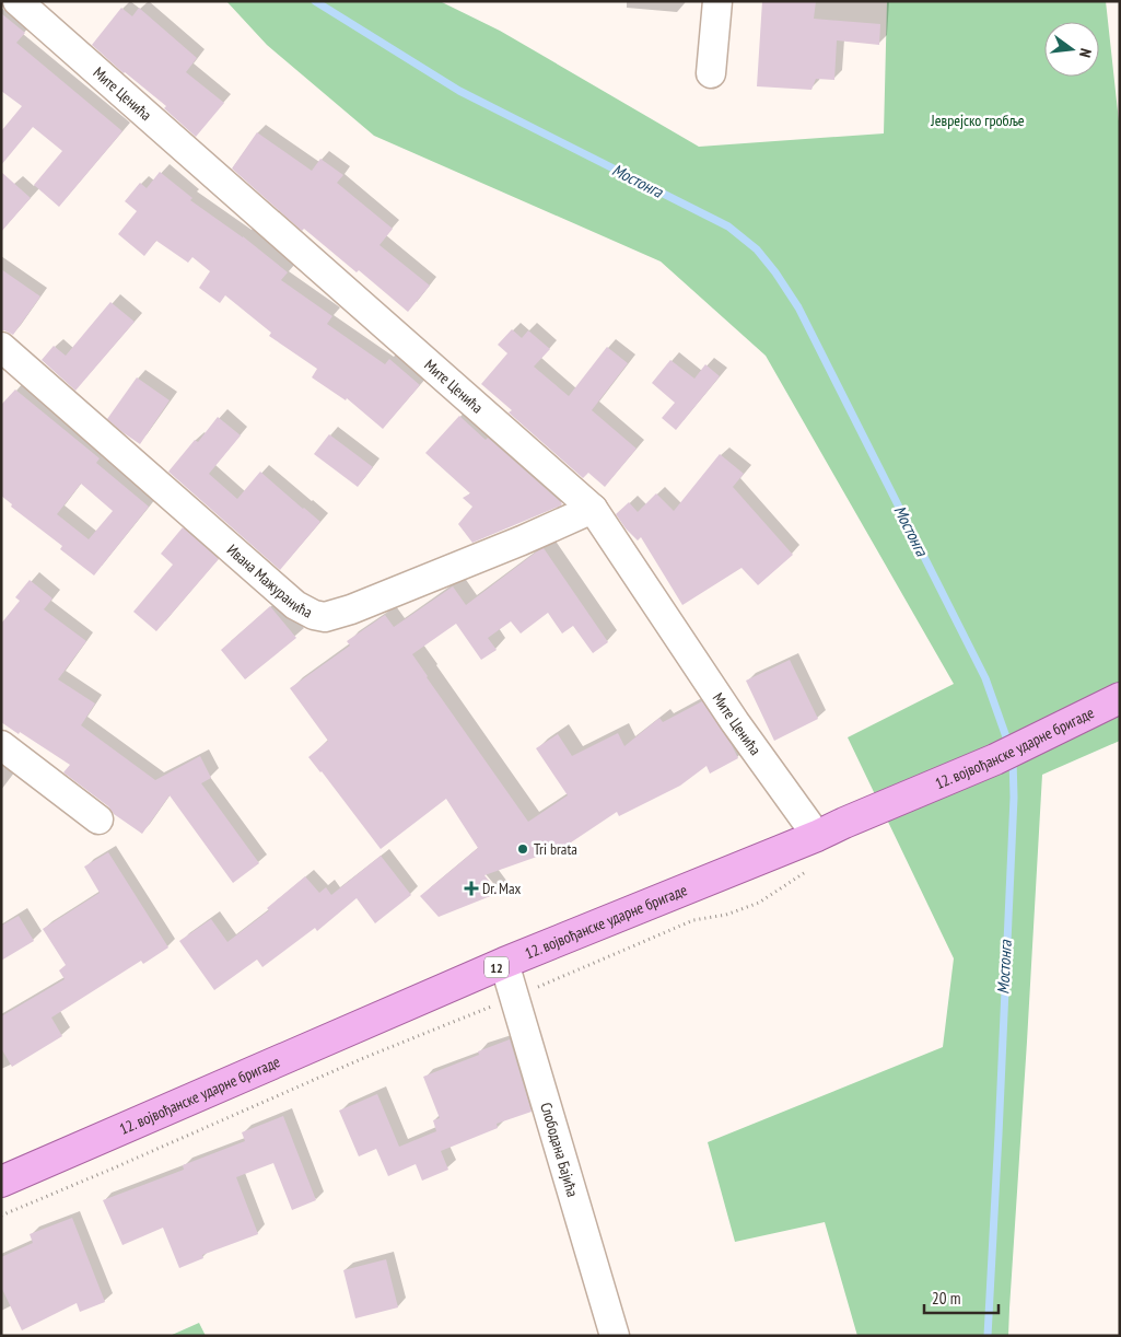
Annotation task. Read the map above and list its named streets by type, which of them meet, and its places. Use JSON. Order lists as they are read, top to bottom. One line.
{"streets":{"main road":["12. војвођанске ударне бригаде","12"],"street":["Мите Ценића","Ивана Мажуранића","Слободана Бајића"]},"crossings":[["Мите Ценића","Ивана Мажуранића"],["Мите Ценића","12. војвођанске ударне бригаде"],["12. војвођанске ударне бригаде","Слободана Бајића"]],"water":["Мостонга"],"parks":["Јеврејско гробље"],"places":{"other":["Tri brata"],"health":["Dr. Max"]},"scale_bar":"20 m","north":"right"}
